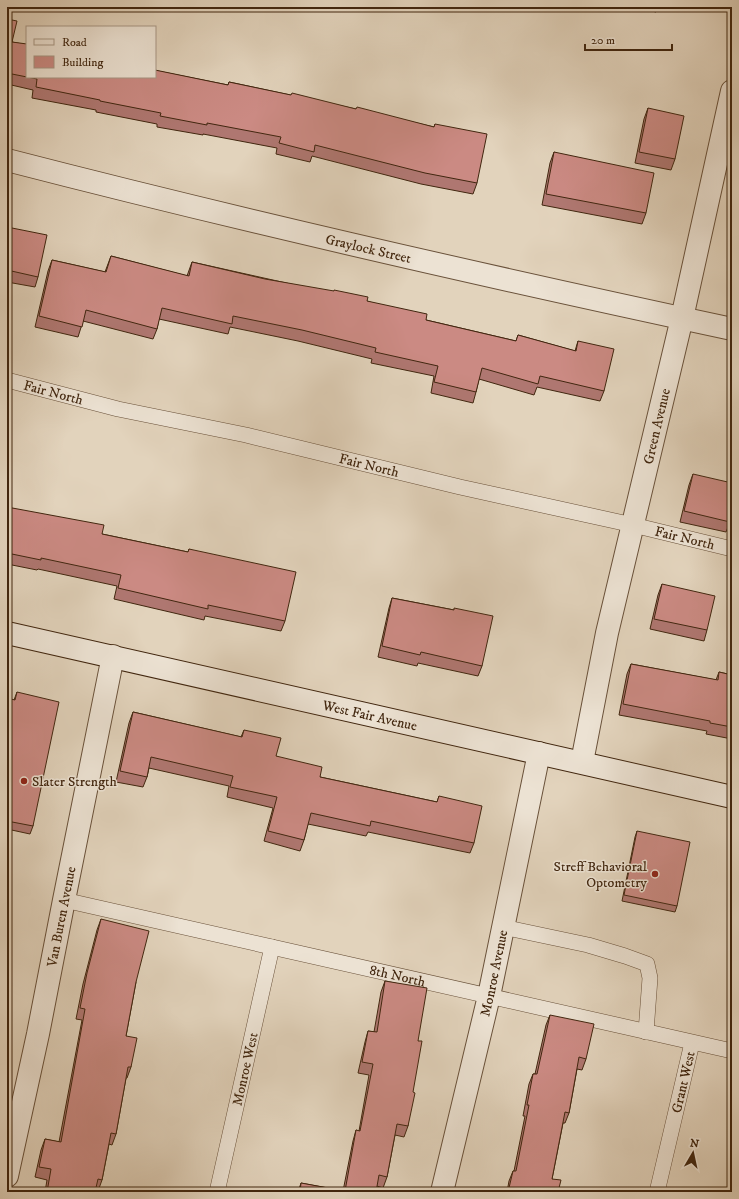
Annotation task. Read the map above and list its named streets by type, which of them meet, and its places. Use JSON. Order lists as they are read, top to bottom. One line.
{"streets":{"street":["Graylock Street","Green Avenue","West Fair Avenue","Van Buren Avenue","Monroe Avenue"],"lane":["Fair North","8th North","Monroe West","Grant West"]},"crossings":[["Graylock Street","Green Avenue"],["Fair North","Green Avenue"],["Green Avenue","West Fair Avenue"],["West Fair Avenue","Van Buren Avenue"],["West Fair Avenue","Monroe Avenue"],["Van Buren Avenue","8th North"],["Monroe Avenue","8th North"],["8th North","Monroe West"],["8th North","Grant West"]],"places":["Slater Strength","Streff Behavioral Optometry"],"legend":["Road","Building"],"scale_bar":"20 m","north":"top"}
